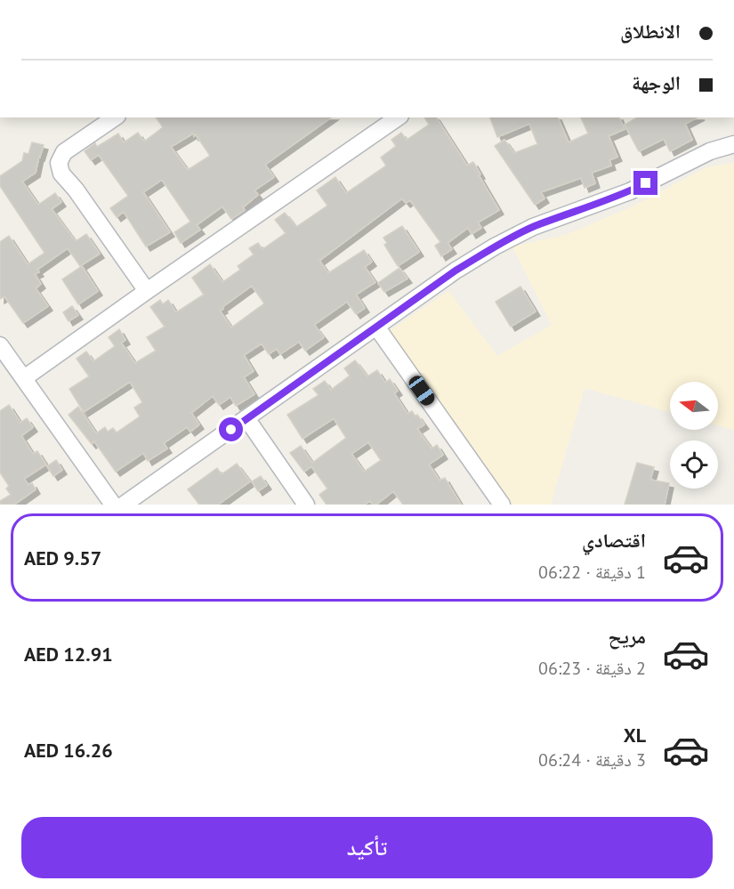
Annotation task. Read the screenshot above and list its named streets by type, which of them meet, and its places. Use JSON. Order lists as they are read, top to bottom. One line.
{"north":"left","page":{"banner":["الانطلاق","الوجهة"],"list":[{"name":"اقتصادي","note":"1 دقيقة · 06:22","value":"AED 9.57"},{"name":"مريح","note":"2 دقيقة · 06:23","value":"AED 12.91"},{"name":"XL","note":"3 دقيقة · 06:24","value":"AED 16.26"}],"buttons":"تأكيد"}}
